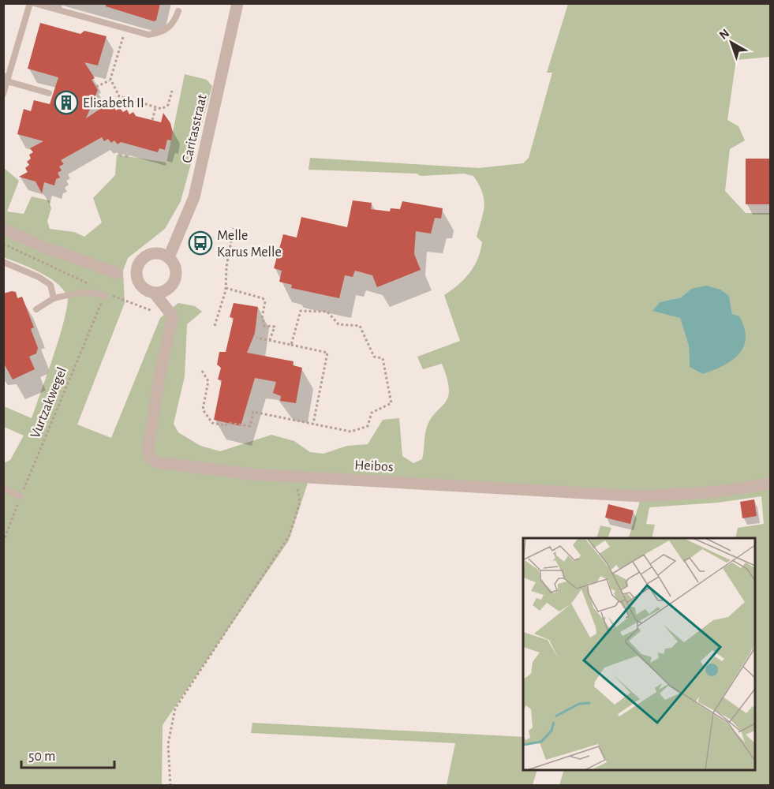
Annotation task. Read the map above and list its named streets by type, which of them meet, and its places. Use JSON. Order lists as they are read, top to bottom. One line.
{"streets":{"street":["Caritasstraat","Heibos"],"path":["Vurtzakwegel"]},"places":{"building":["Elisabeth II"],"bus stop":["Melle Karus Melle"]},"scale_bar":"50 m","north":"top left"}
